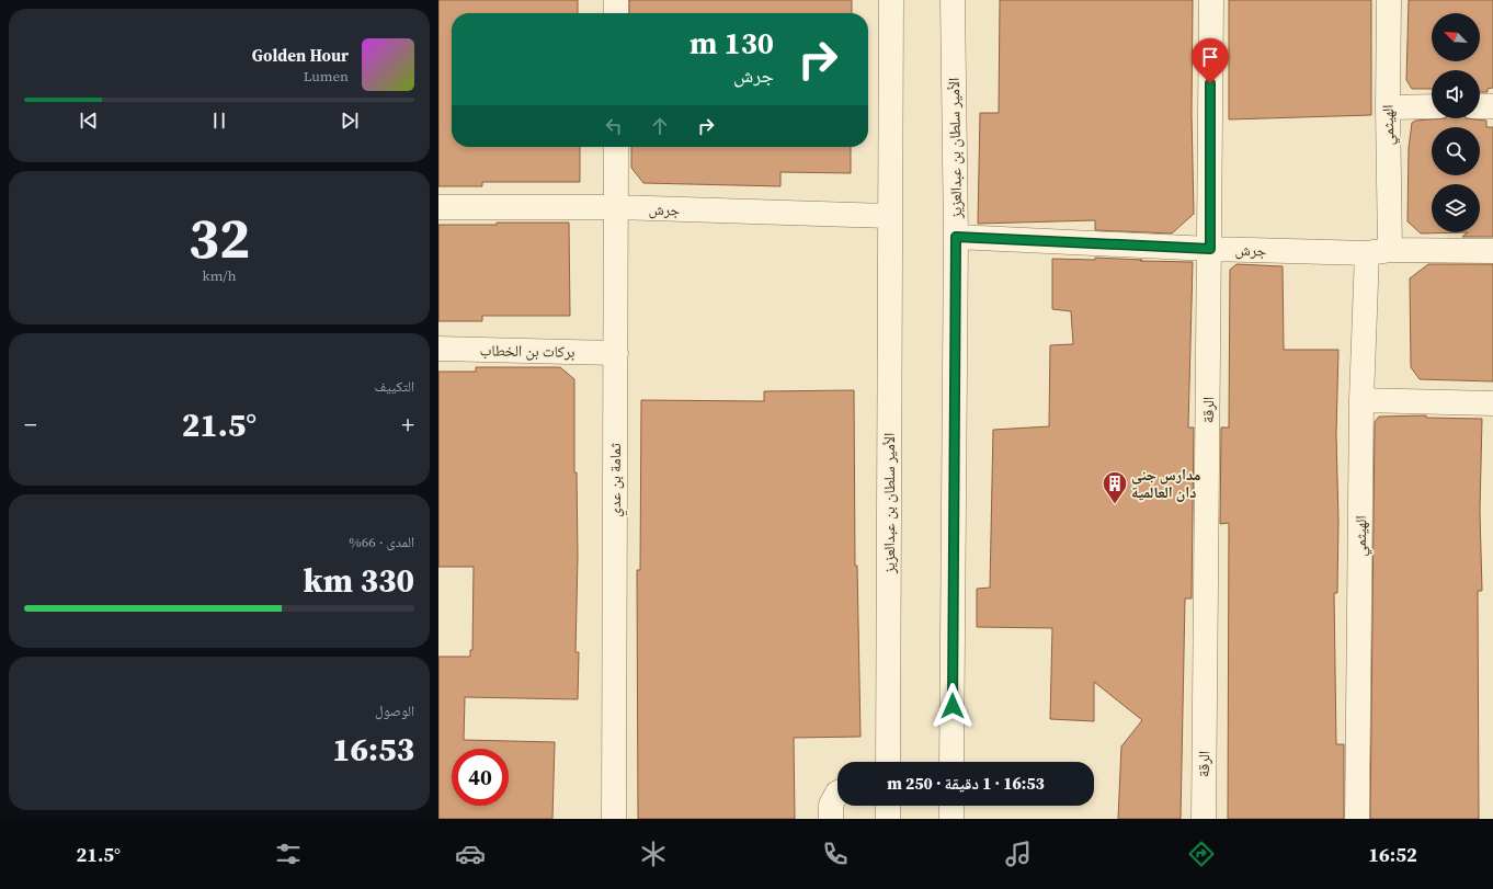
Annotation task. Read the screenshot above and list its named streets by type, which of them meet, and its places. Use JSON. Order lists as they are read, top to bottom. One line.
{"streets":{"street":["الهيثمي","الأمير سلطان بن عبدالعزيز","جرش","بركات بن الخطاب","الرقة","ثمامة بن عدي"]},"crossings":[["الهيثمي","جرش"],["الأمير سلطان بن عبدالعزيز","جرش"],["جرش","الرقة"],["جرش","ثمامة بن عدي"],["بركات بن الخطاب","ثمامة بن عدي"]],"places":{"building":["مدارس جنى دان العالمية"]},"north":"top left","page":{"turn":["130 m","جرش"],"song":["Golden Hour","Lumen"],"tile":[["32","km/h"],"التكييف",["المدى · 66%","330 km"],["الوصول","16:53"]],"heat":["−","21.5°","+"],"limit":"40","trip":"16:53 · 1 دقيقة · 250 m","tabs":["16:52","21.5°"]}}
